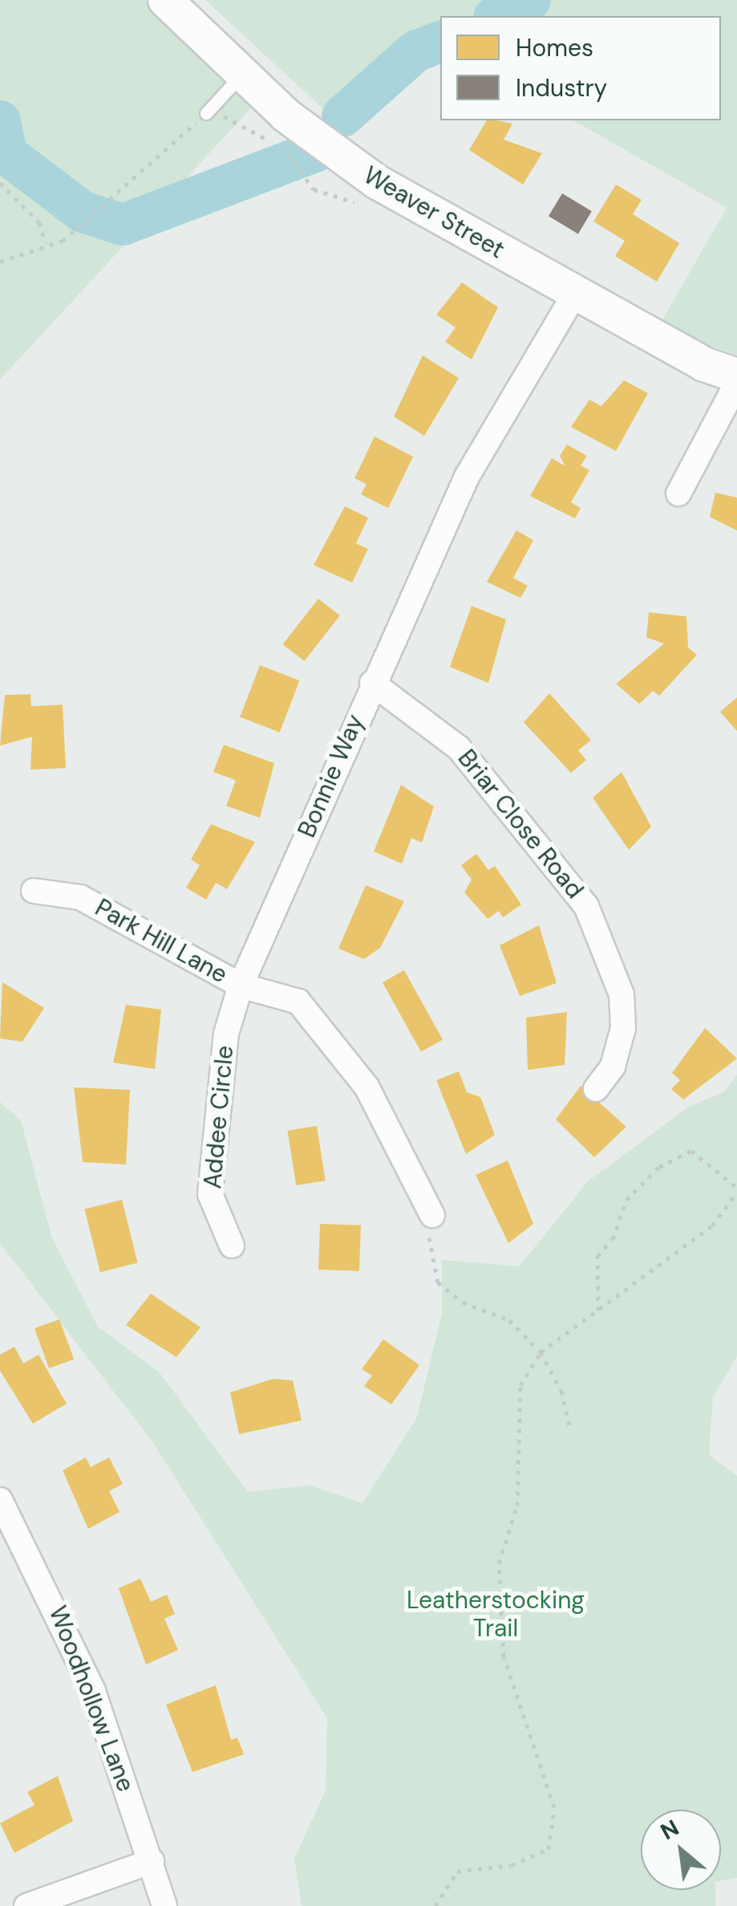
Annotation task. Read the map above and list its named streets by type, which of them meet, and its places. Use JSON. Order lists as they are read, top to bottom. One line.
{"streets":{"main road":["Weaver Street"],"street":["Bonnie Way","Briar Close Road","Park Hill Lane","Addee Circle","Woodhollow Lane"]},"crossings":[["Weaver Street","Bonnie Way"],["Bonnie Way","Briar Close Road"],["Bonnie Way","Park Hill Lane"],["Bonnie Way","Addee Circle"],["Park Hill Lane","Addee Circle"]],"parks":["Leatherstocking Trail"],"legend":["Homes","Industry"],"north":"top left"}
